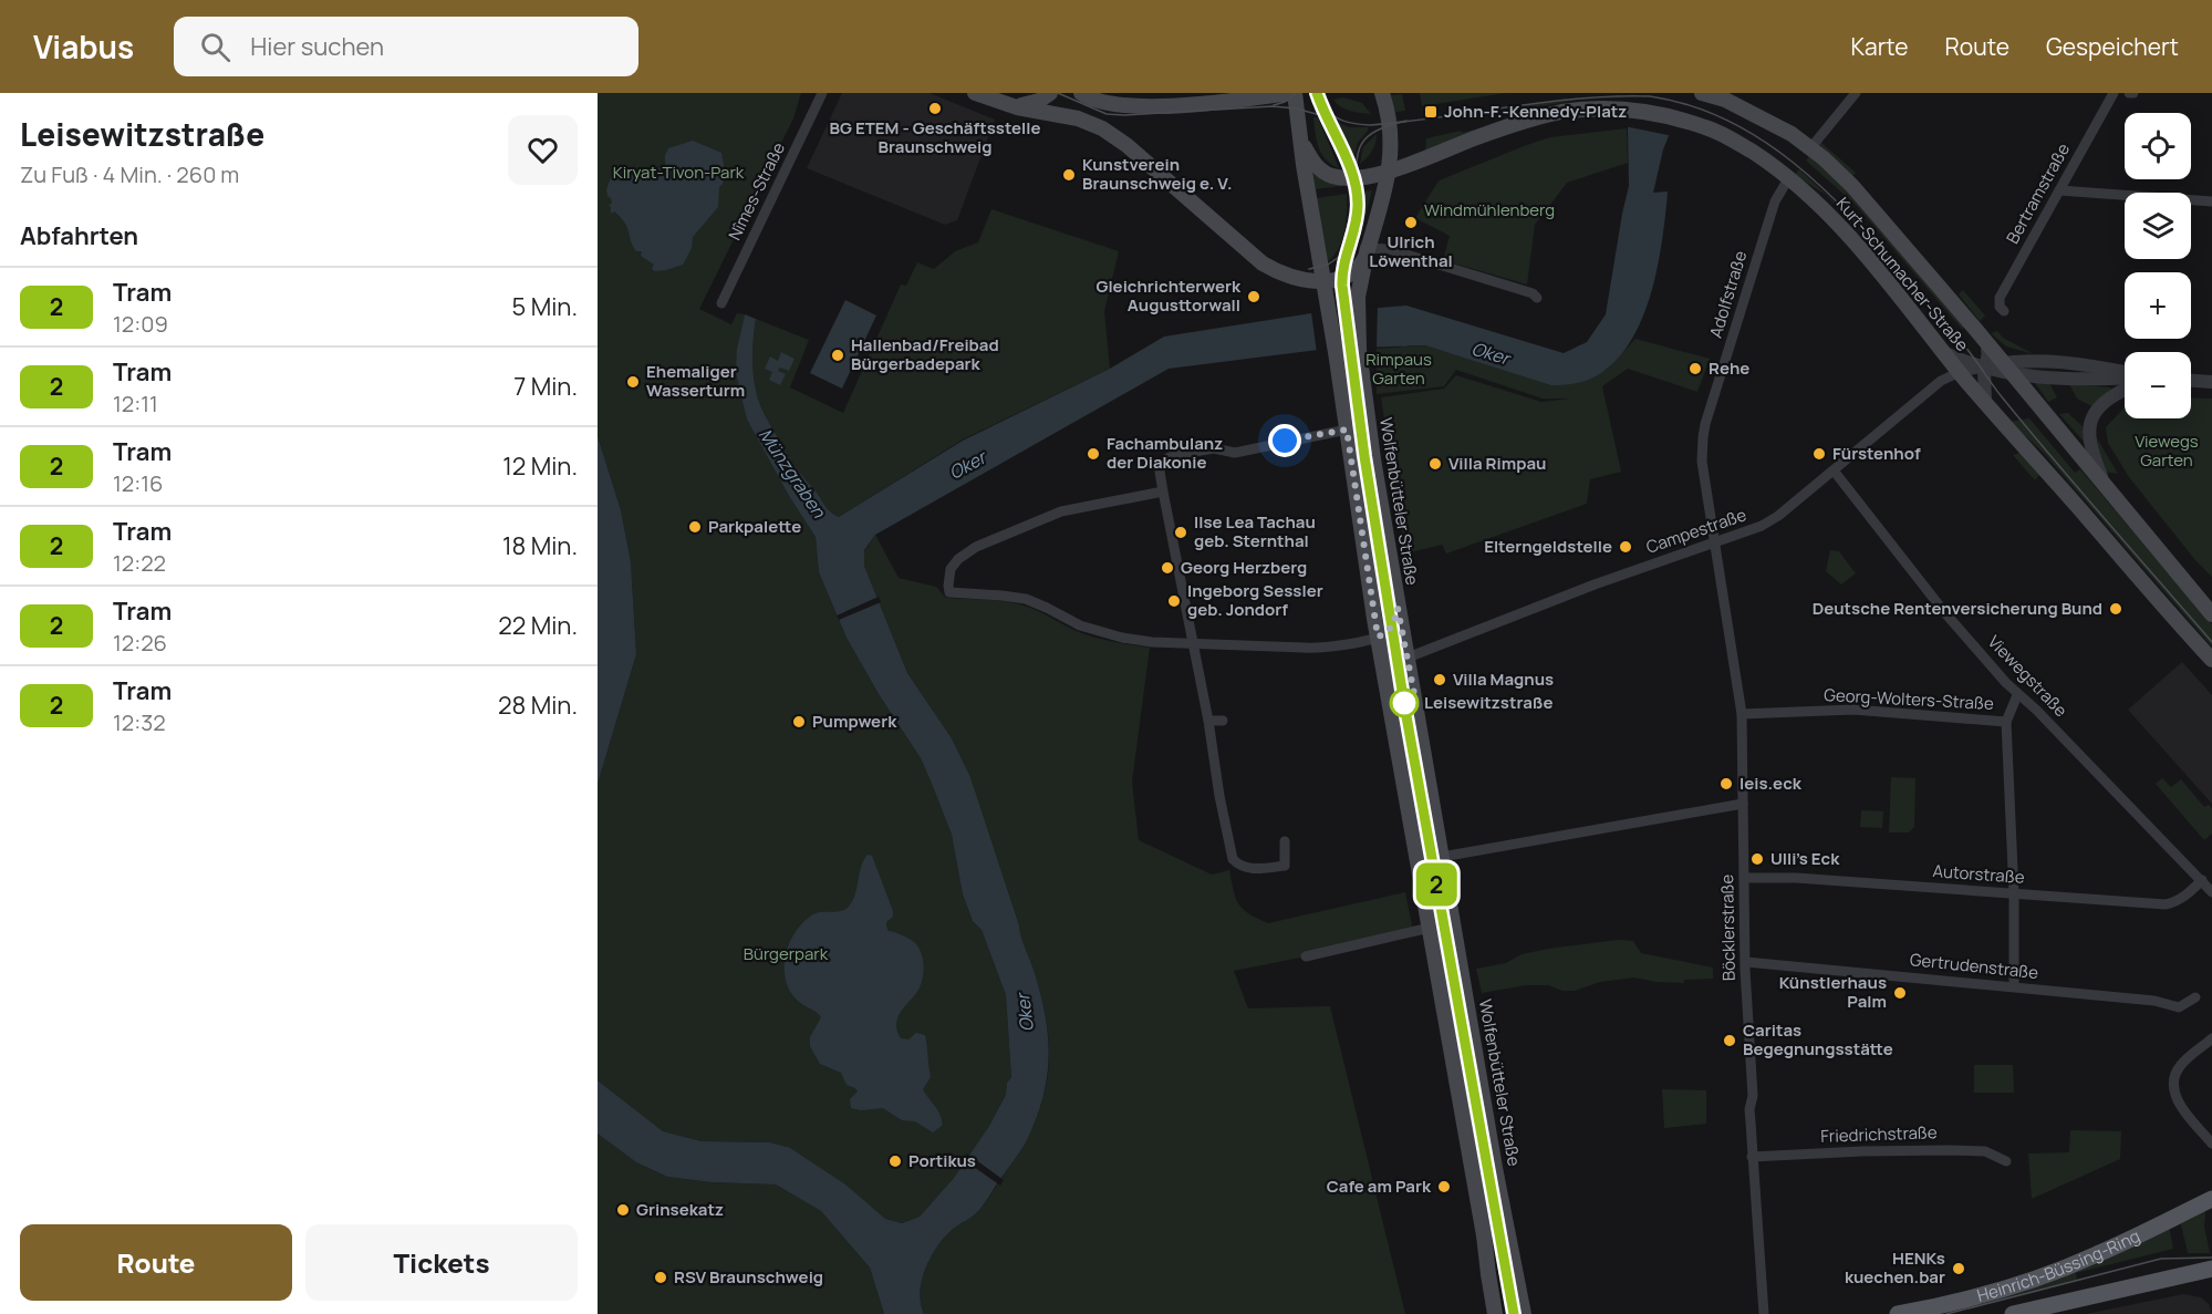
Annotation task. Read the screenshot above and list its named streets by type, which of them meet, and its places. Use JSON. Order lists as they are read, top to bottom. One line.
{"streets":{"main road":["Kurt-Schumacher-Straße","Wolfenbütteler Straße","Heinrich-Büssing-Ring"],"street":["Nîmes-Straße","Bertramstraße","Adolfstraße","Campestraße","Viewegstraße","Georg-Wolters-Straße","Autorstraße","Böcklerstraße","Gertrudenstraße","Friedrichstraße"]},"crossings":[["Kurt-Schumacher-Straße","Adolfstraße"],["Kurt-Schumacher-Straße","Campestraße"],["Adolfstraße","Campestraße"],["Adolfstraße","Böcklerstraße"],["Wolfenbütteler Straße","Campestraße"],["Campestraße","Viewegstraße"],["Campestraße","Böcklerstraße"],["Viewegstraße","Georg-Wolters-Straße"],["Viewegstraße","Autorstraße"],["Georg-Wolters-Straße","Böcklerstraße"],["Autorstraße","Böcklerstraße"],["Böcklerstraße","Gertrudenstraße"],["Böcklerstraße","Friedrichstraße"]],"water":["Oker","Münzgraben"],"parks":["Kiryat-Tivon-Park","Windmühlenberg","Rimpaus Garten","Viewegs Garten","Bürgerpark"],"places":{"other":["BG ETEM - Geschäftsstelle Braunschweig","Kunstverein Braunschweig e. V.","Ulrich Löwenthal","Gleichrichterwerk Augusttorwall","Hallenbad/Freibad Bürgerbadepark","Rehe","Ehemaliger Wasserturm","Fachambulanz der Diakonie","Fürstenhof","Villa Rimpau","Parkpalette","Ilse Lea Tachau geb. Sternthal","Elterngeldstelle","Georg Herzberg","Ingeborg Sessler geb. Jondorf","Deutsche Rentenversicherung Bund","Villa Magnus","Leisewitzstraße","Pumpwerk","leis.eck","Ulli's Eck","Künstlerhaus Palm","Caritas Begegnungsstätte","Portikus","Cafe am Park","Grinsekatz","HENKs kuechen.bar","RSV Braunschweig"],"transit":["John-F.-Kennedy-Platz"]},"lines":["tram line 2"],"page":{"header":"Viabus","search":"Hier suchen","nav":["Karte","Route","Gespeichert"],"heading":[["Leisewitzstraße","Zu Fuß · 4 Min. · 260 m"],"Abfahrten"],"on_map":"2","map_buttons":["+","−"],"list":[{"mark":"2","name":"Tram","note":"12:09","value":"5 Min."},{"mark":"2","name":"Tram","note":"12:11","value":"7 Min."},{"mark":"2","name":"Tram","note":"12:16","value":"12 Min."},{"mark":"2","name":"Tram","note":"12:22","value":"18 Min."},{"mark":"2","name":"Tram","note":"12:26","value":"22 Min."},{"mark":"2","name":"Tram","note":"12:32","value":"28 Min."}],"buttons":["Route","Tickets"]}}
